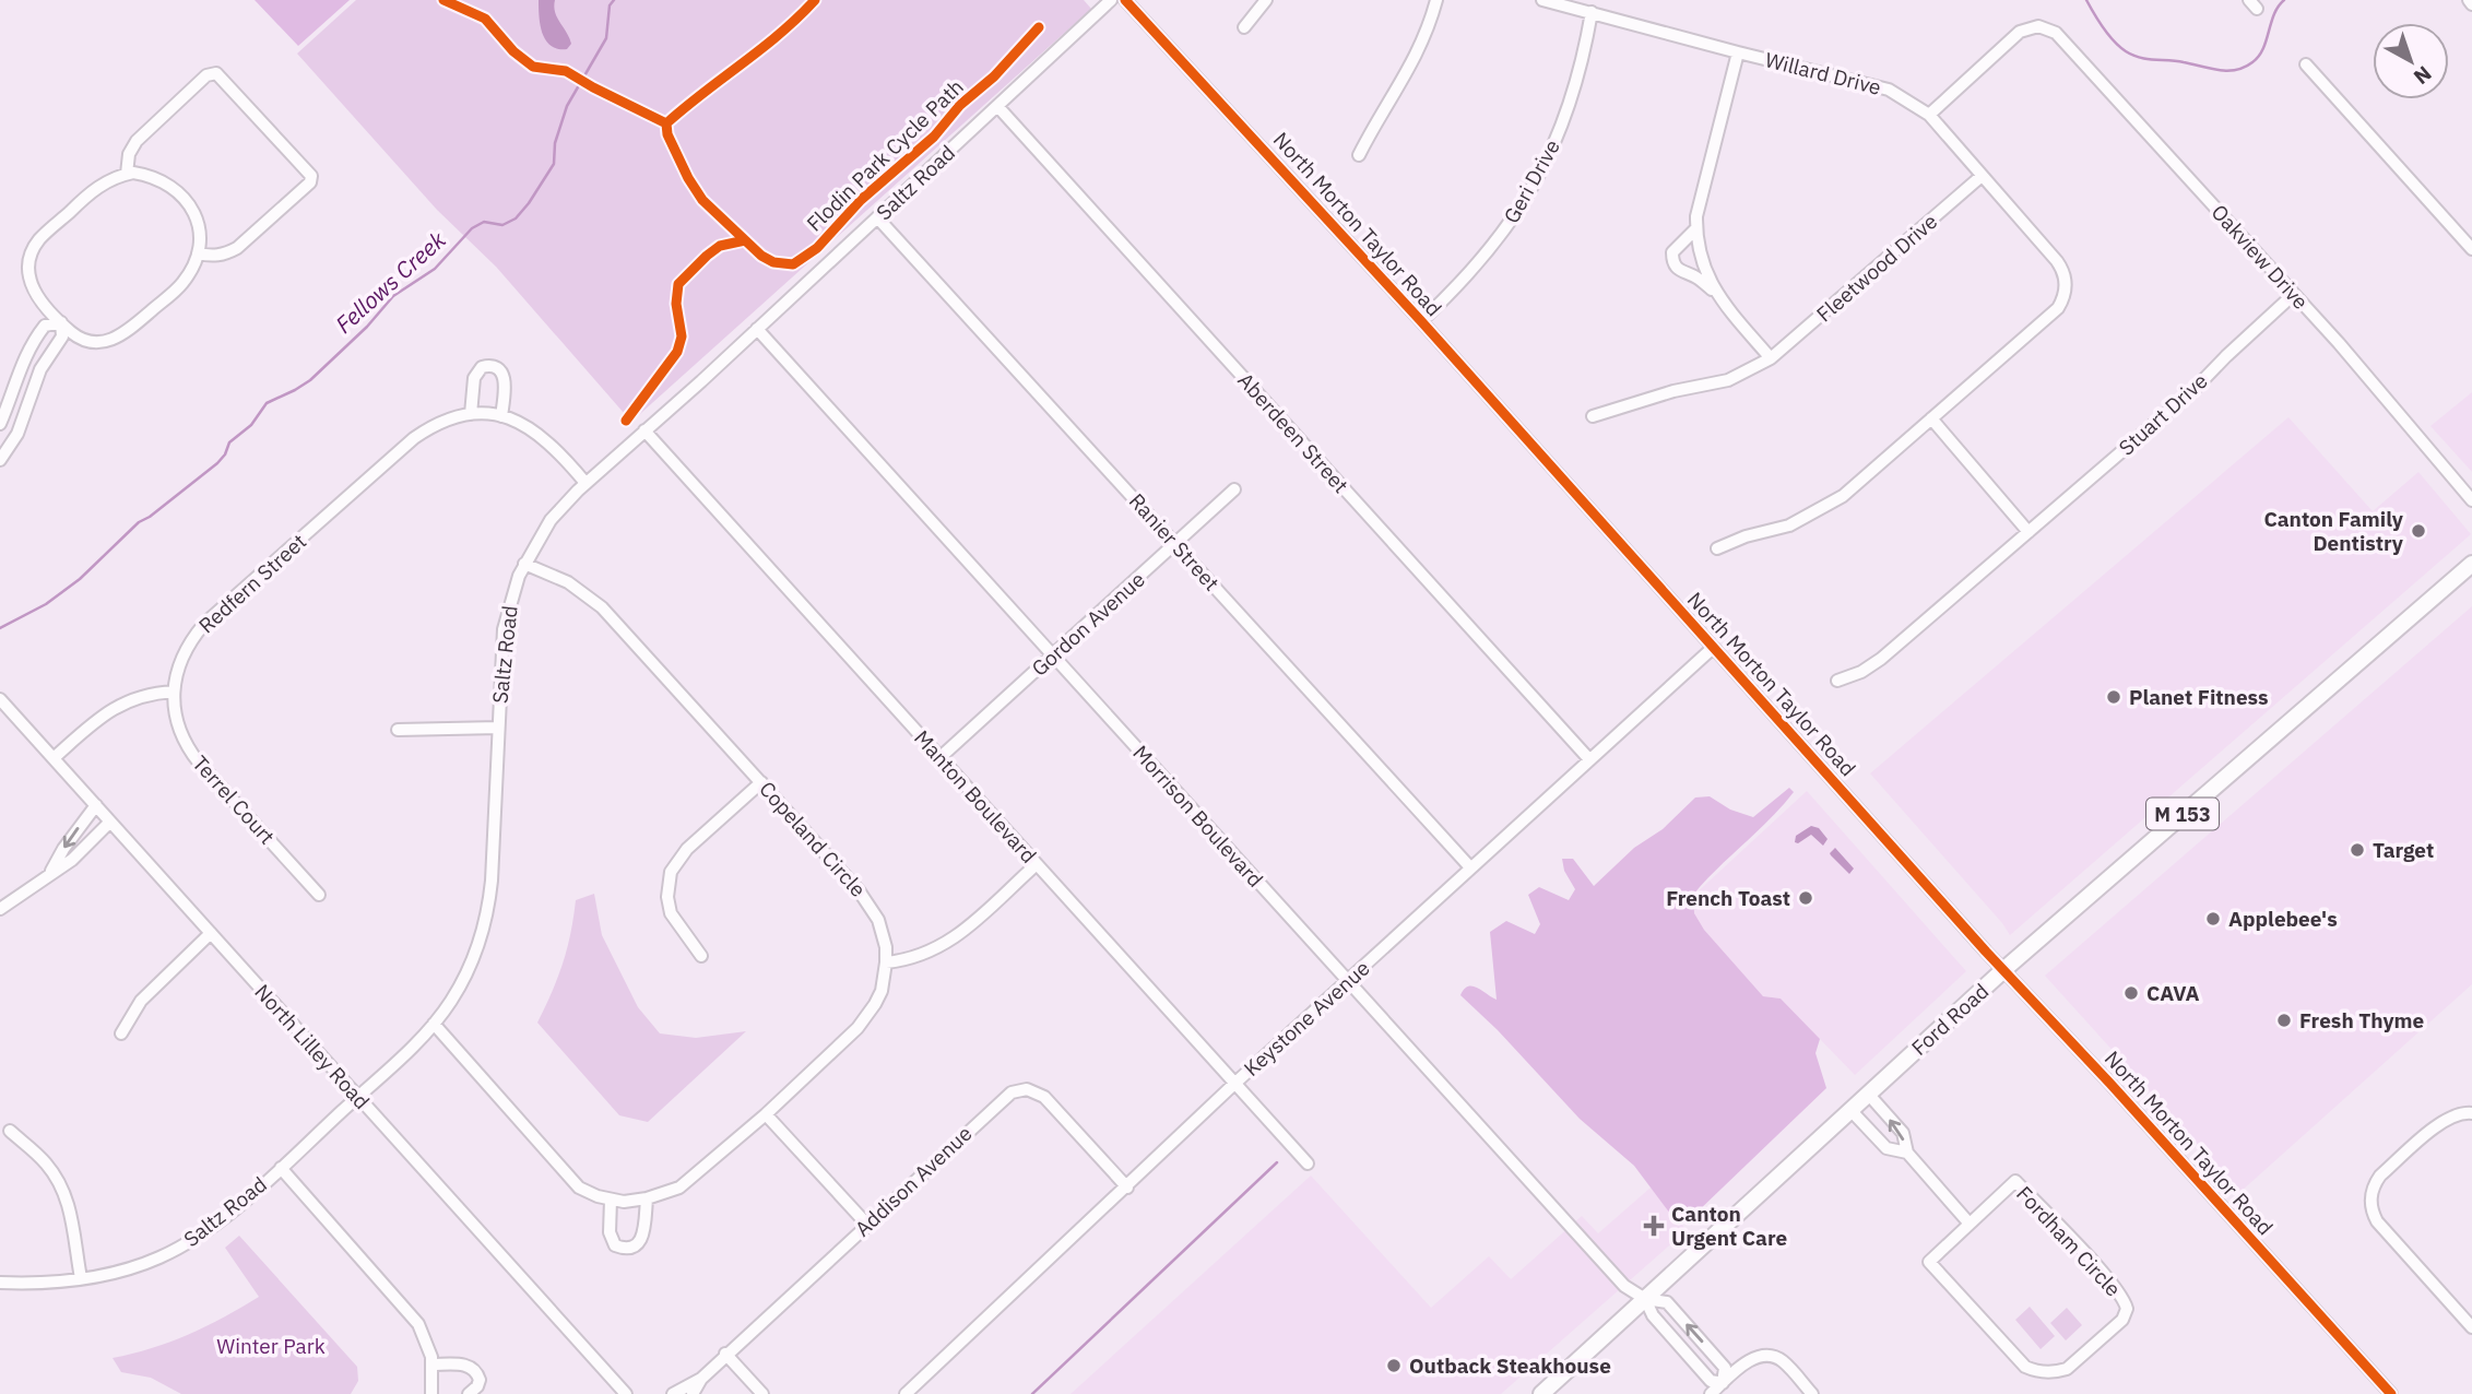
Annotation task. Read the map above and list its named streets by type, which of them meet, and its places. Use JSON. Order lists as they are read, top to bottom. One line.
{"streets":{"main road":["M 153","Ford Road"],"street":["Willard Drive","Geri Drive","Saltz Road","North Morton Taylor Road","Oakview Drive","Fleetwood Drive","Stuart Drive","Aberdeen Street","Ranier Street","Redfern Street","Gordon Avenue","Manton Boulevard","Terrel Court","Morrison Boulevard","Copeland Circle","Keystone Avenue","North Lilley Road","Addison Avenue","Fordham Circle"],"cycle path":["Flodin Park Cycle Path"]},"crossings":[["Willard Drive","Geri Drive"],["Willard Drive","Oakview Drive"],["Willard Drive","Fleetwood Drive"],["Geri Drive","North Morton Taylor Road"],["Saltz Road","Aberdeen Street"],["Saltz Road","Ranier Street"],["Saltz Road","Redfern Street"],["Saltz Road","Manton Boulevard"],["Saltz Road","Morrison Boulevard"],["Saltz Road","Copeland Circle"],["Saltz Road","North Lilley Road"],["North Morton Taylor Road","Keystone Avenue"],["North Morton Taylor Road","Ford Road"],["Oakview Drive","Stuart Drive"],["Aberdeen Street","Keystone Avenue"],["Ranier Street","Gordon Avenue"],["Ranier Street","Keystone Avenue"],["Redfern Street","Terrel Court"],["Gordon Avenue","Manton Boulevard"],["Gordon Avenue","Morrison Boulevard"],["Manton Boulevard","Keystone Avenue"],["Morrison Boulevard","Keystone Avenue"],["Morrison Boulevard","Ford Road"],["Keystone Avenue","Addison Avenue"]],"water":["Fellows Creek"],"parks":["Winter Park"],"places":{"other":["Canton Family Dentistry","Planet Fitness","Target","French Toast","Applebee's","CAVA","Fresh Thyme","Outback Steakhouse"],"health":["Canton Urgent Care"]},"north":"bottom right"}
